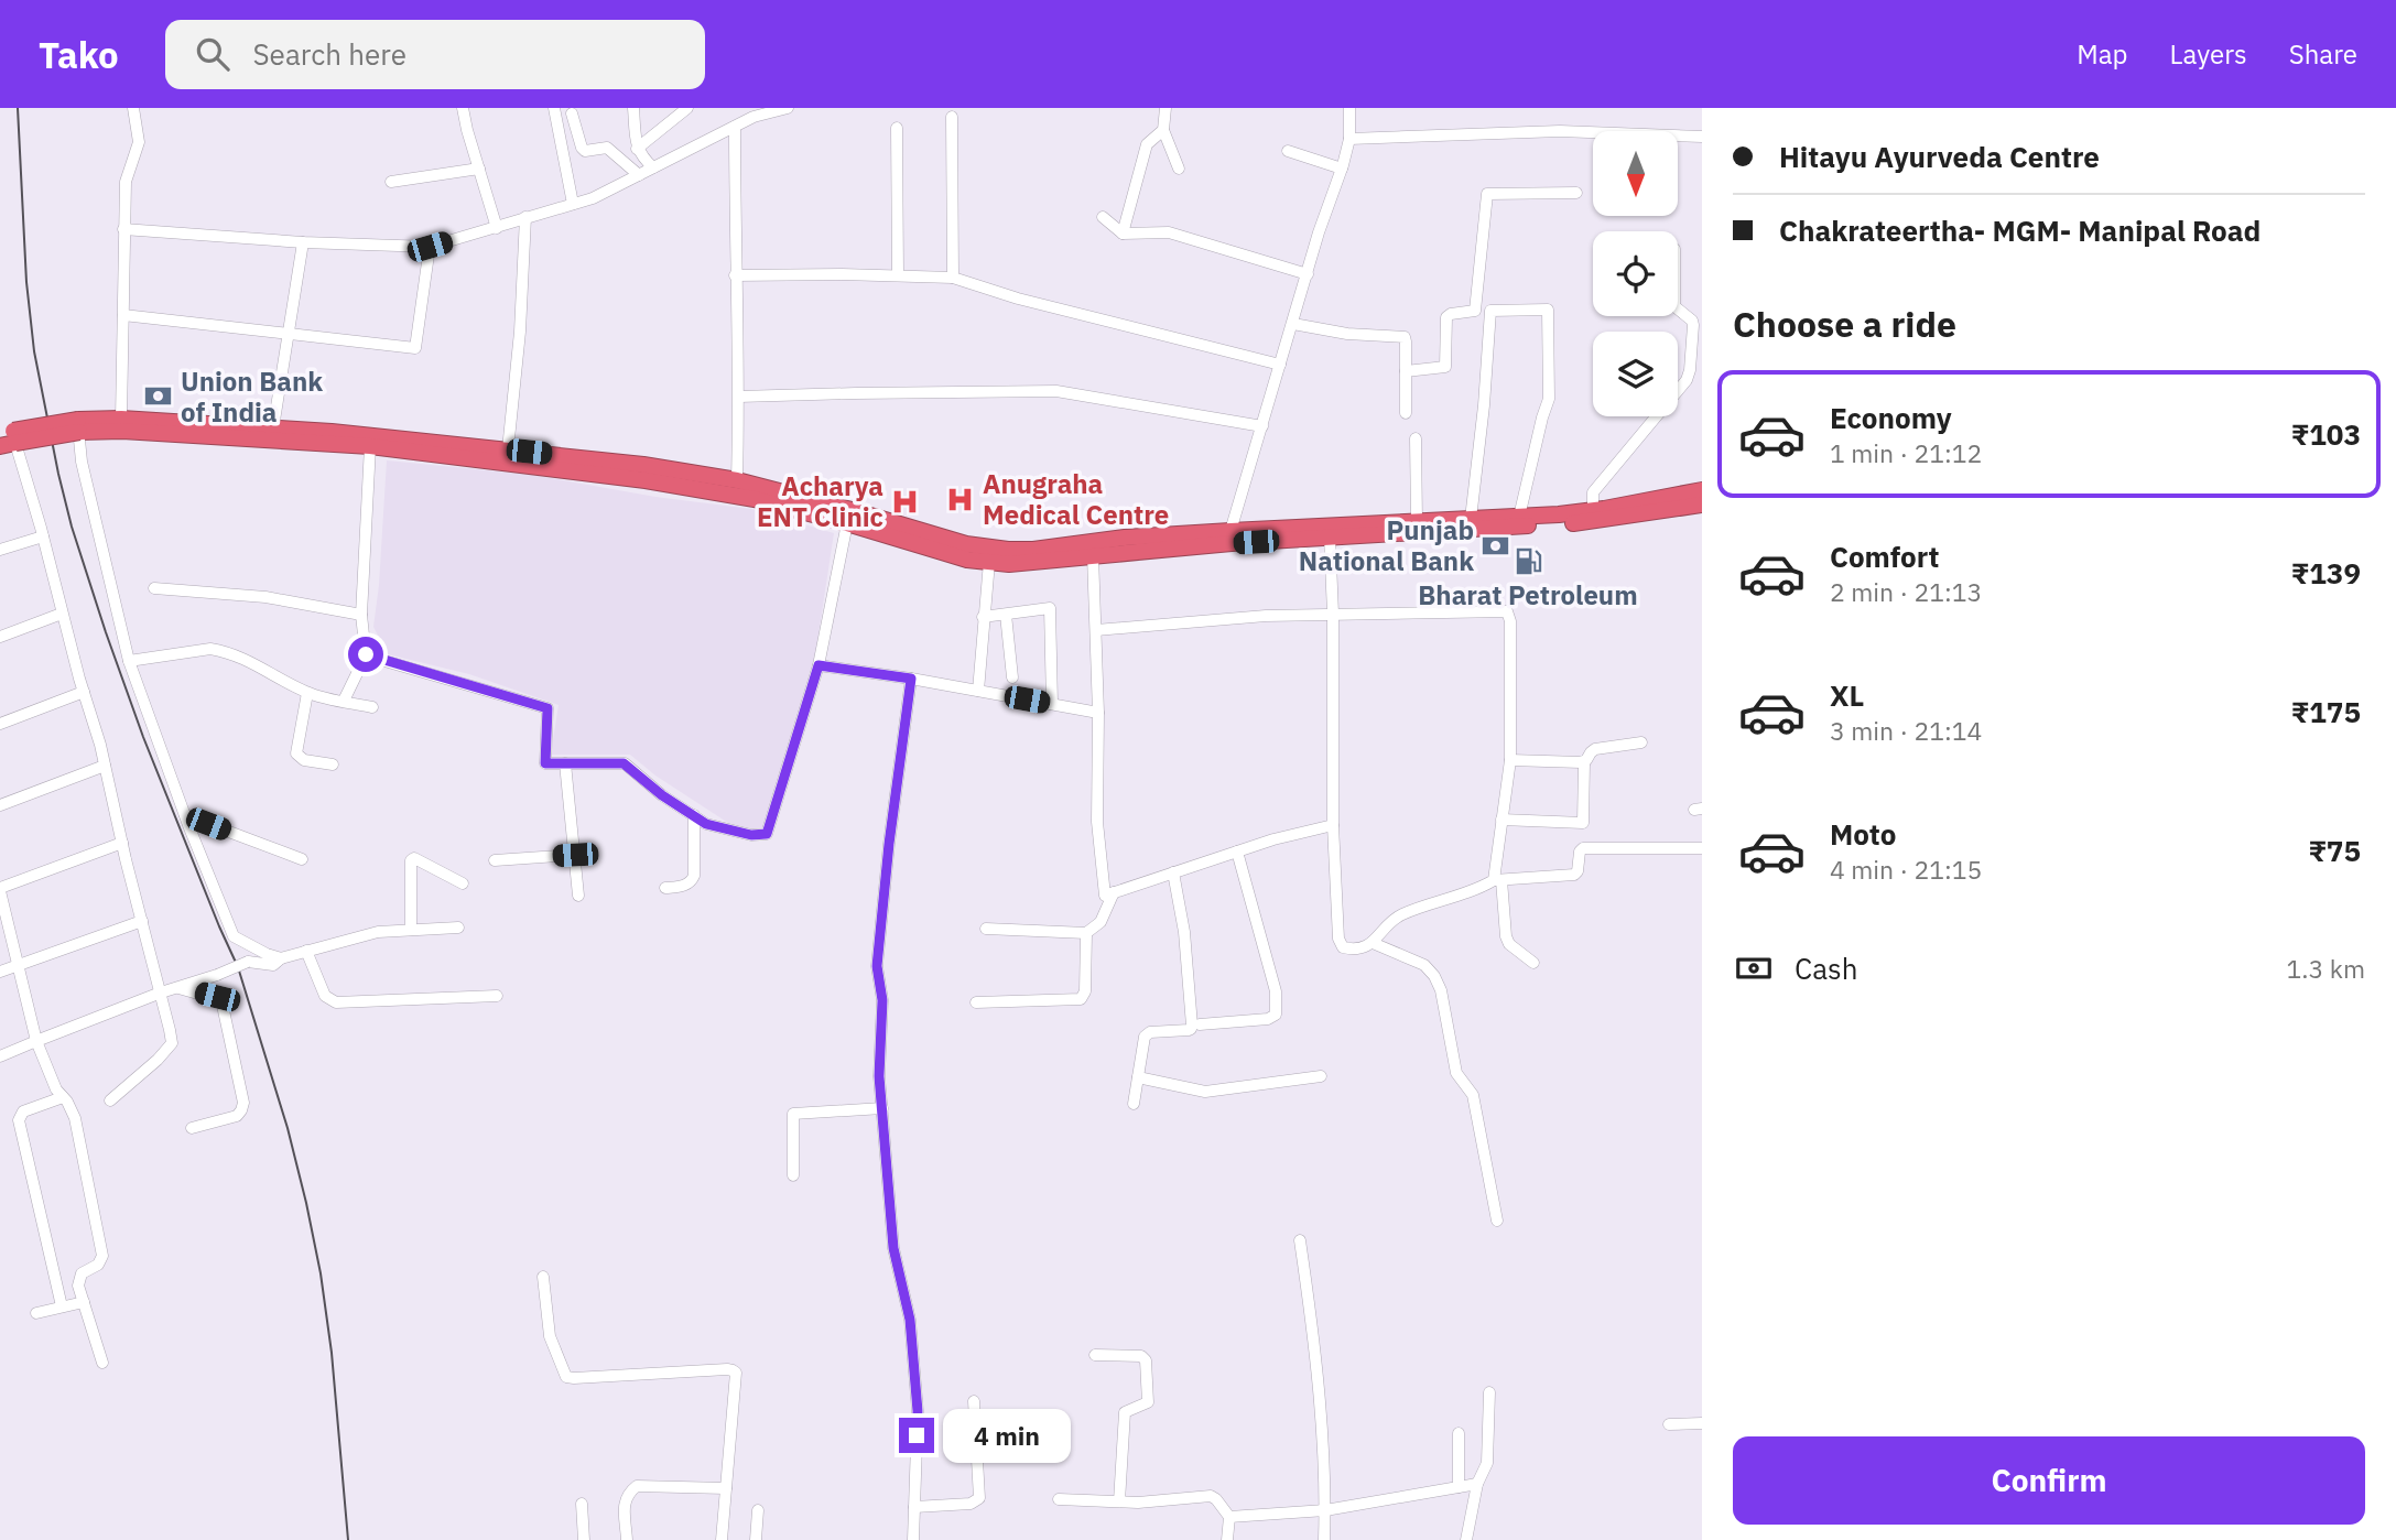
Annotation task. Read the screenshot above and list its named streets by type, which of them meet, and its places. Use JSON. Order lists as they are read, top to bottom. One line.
{"places":{"bank":["Union Bank of India","Punjab National Bank"],"hospital":["Anugraha Medical Centre","Acharya ENT Clinic"],"fuel station":["Bharat Petroleum"]},"north":"bottom","page":{"header":"Tako","search":"Search here","nav":["Map","Layers","Share"],"banner":["Hitayu Ayurveda Centre","Chakrateertha- MGM- Manipal Road"],"heading":"Choose a ride","list":[{"name":"Economy","note":"1 min · 21:12","value":"₹103"},{"name":"Comfort","note":"2 min · 21:13","value":"₹139"},{"name":"XL","note":"3 min · 21:14","value":"₹175"},{"name":"Moto","note":"4 min · 21:15","value":"₹75"}],"pay":["Cash","1.3 km"],"bubble":"4 min","buttons":"Confirm"}}
